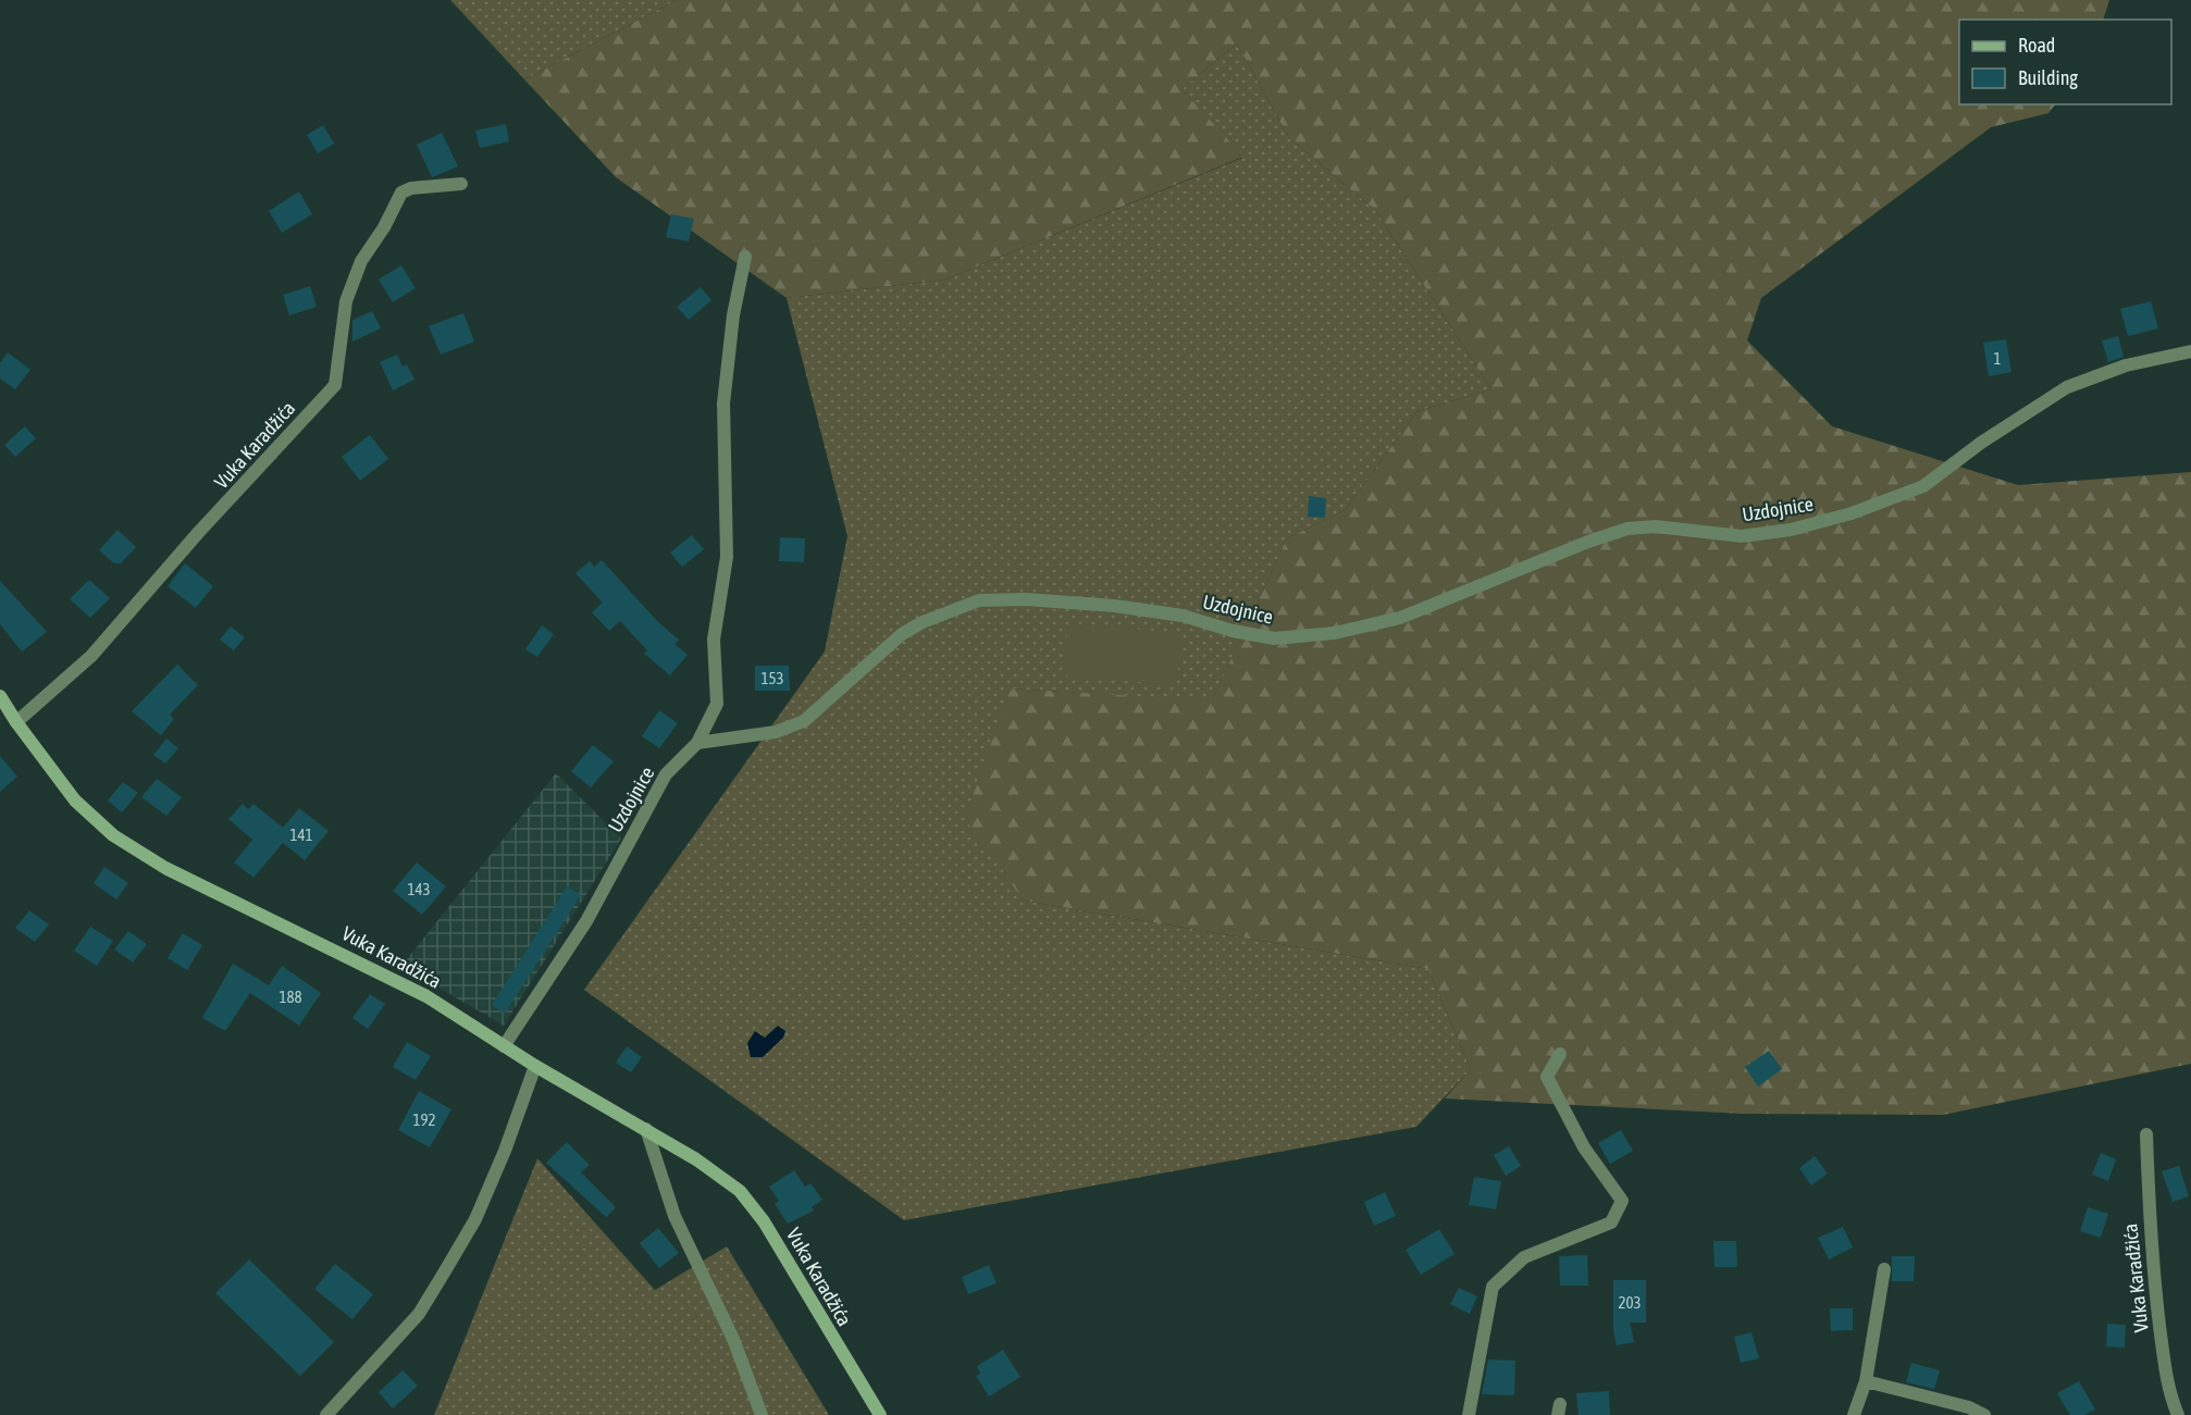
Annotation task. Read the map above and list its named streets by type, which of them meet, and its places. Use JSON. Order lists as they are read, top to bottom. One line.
{"streets":{"street":["Vuka Karadžića","Uzdojnice"]},"crossings":[["Vuka Karadžića","Uzdojnice"]],"house_numbers":["1","153","141","143","188","192","203"],"legend":["Road","Building"]}
